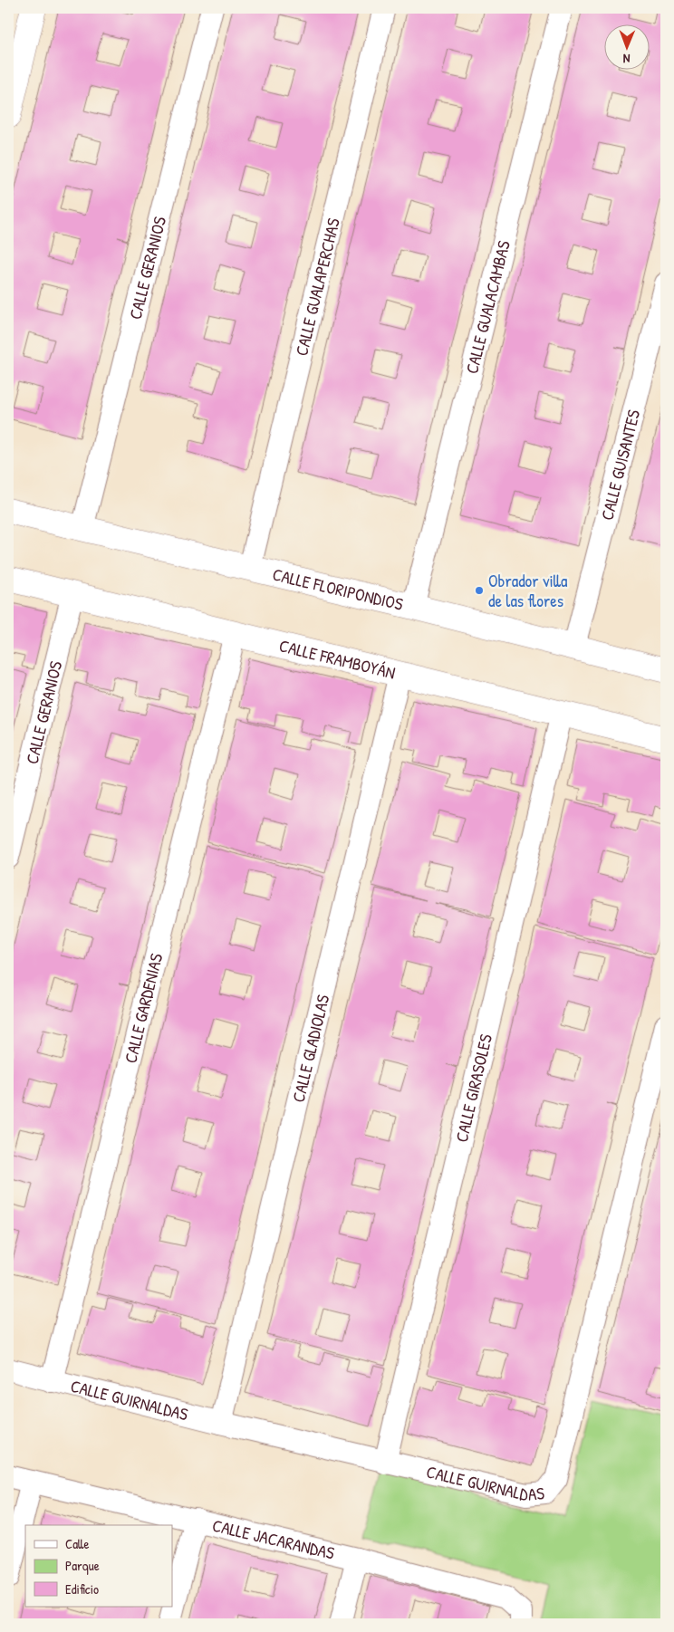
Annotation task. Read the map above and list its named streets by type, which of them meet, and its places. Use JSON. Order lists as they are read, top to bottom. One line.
{"streets":{"street":["CALLE GERANIOS","CALLE GUALAPERCHAS","CALLE GUALACAMBAS","CALLE GUISANTES","CALLE FLORIPONDIOS","CALLE FRAMBOYÁN","CALLE GARDENIAS","CALLE GLADIOLAS","CALLE GIRASOLES","CALLE GUIRNALDAS","CALLE JACARANDAS"]},"crossings":[["CALLE GERANIOS","CALLE FLORIPONDIOS"],["CALLE GERANIOS","CALLE FRAMBOYÁN"],["CALLE GUALAPERCHAS","CALLE FLORIPONDIOS"],["CALLE GUALACAMBAS","CALLE FLORIPONDIOS"],["CALLE GUISANTES","CALLE FLORIPONDIOS"],["CALLE FRAMBOYÁN","CALLE GARDENIAS"],["CALLE FRAMBOYÁN","CALLE GLADIOLAS"],["CALLE FRAMBOYÁN","CALLE GIRASOLES"],["CALLE GARDENIAS","CALLE GUIRNALDAS"],["CALLE GLADIOLAS","CALLE GUIRNALDAS"],["CALLE GIRASOLES","CALLE GUIRNALDAS"]],"places":["Obrador villa de las flores"],"legend":["Calle","Parque","Edificio"],"north":"bottom"}
